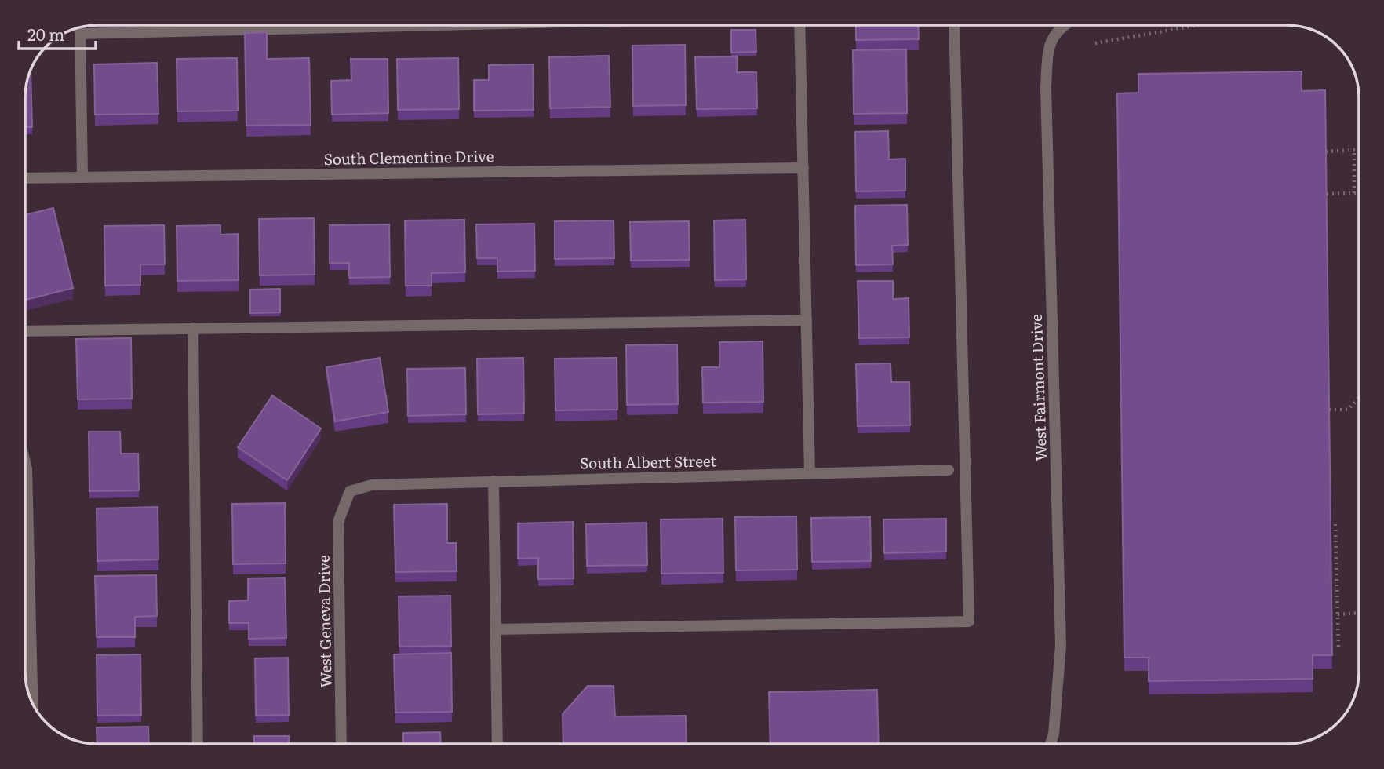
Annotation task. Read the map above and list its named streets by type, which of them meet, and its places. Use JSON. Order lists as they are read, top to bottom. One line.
{"streets":{"street":["South Clementine Drive","West Fairmont Drive","South Albert Street","West Geneva Drive"]},"crossings":[["South Albert Street","West Geneva Drive"]],"scale_bar":"20 m"}
